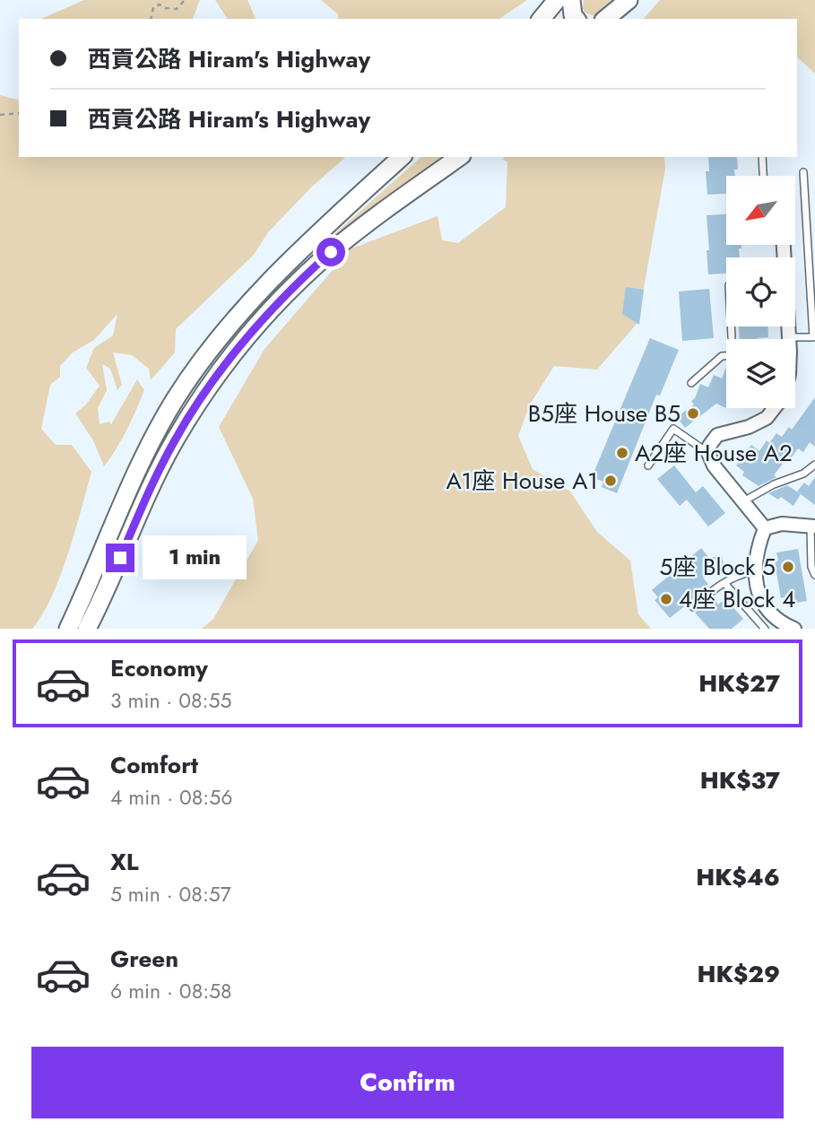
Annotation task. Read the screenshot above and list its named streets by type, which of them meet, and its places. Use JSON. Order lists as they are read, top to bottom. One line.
{"places":["B5座 House B5","A2座 House A2","A1座 House A1","5座 Block 5","4座 Block 4"],"north":"bottom left","page":{"banner":["西貢公路 Hiram's Highway","西貢公路 Hiram's Highway"],"bubble":"1 min","list":[{"name":"Economy","note":"3 min · 08:55","value":"HK$27"},{"name":"Comfort","note":"4 min · 08:56","value":"HK$37"},{"name":"XL","note":"5 min · 08:57","value":"HK$46"},{"name":"Green","note":"6 min · 08:58","value":"HK$29"}],"buttons":"Confirm"}}
